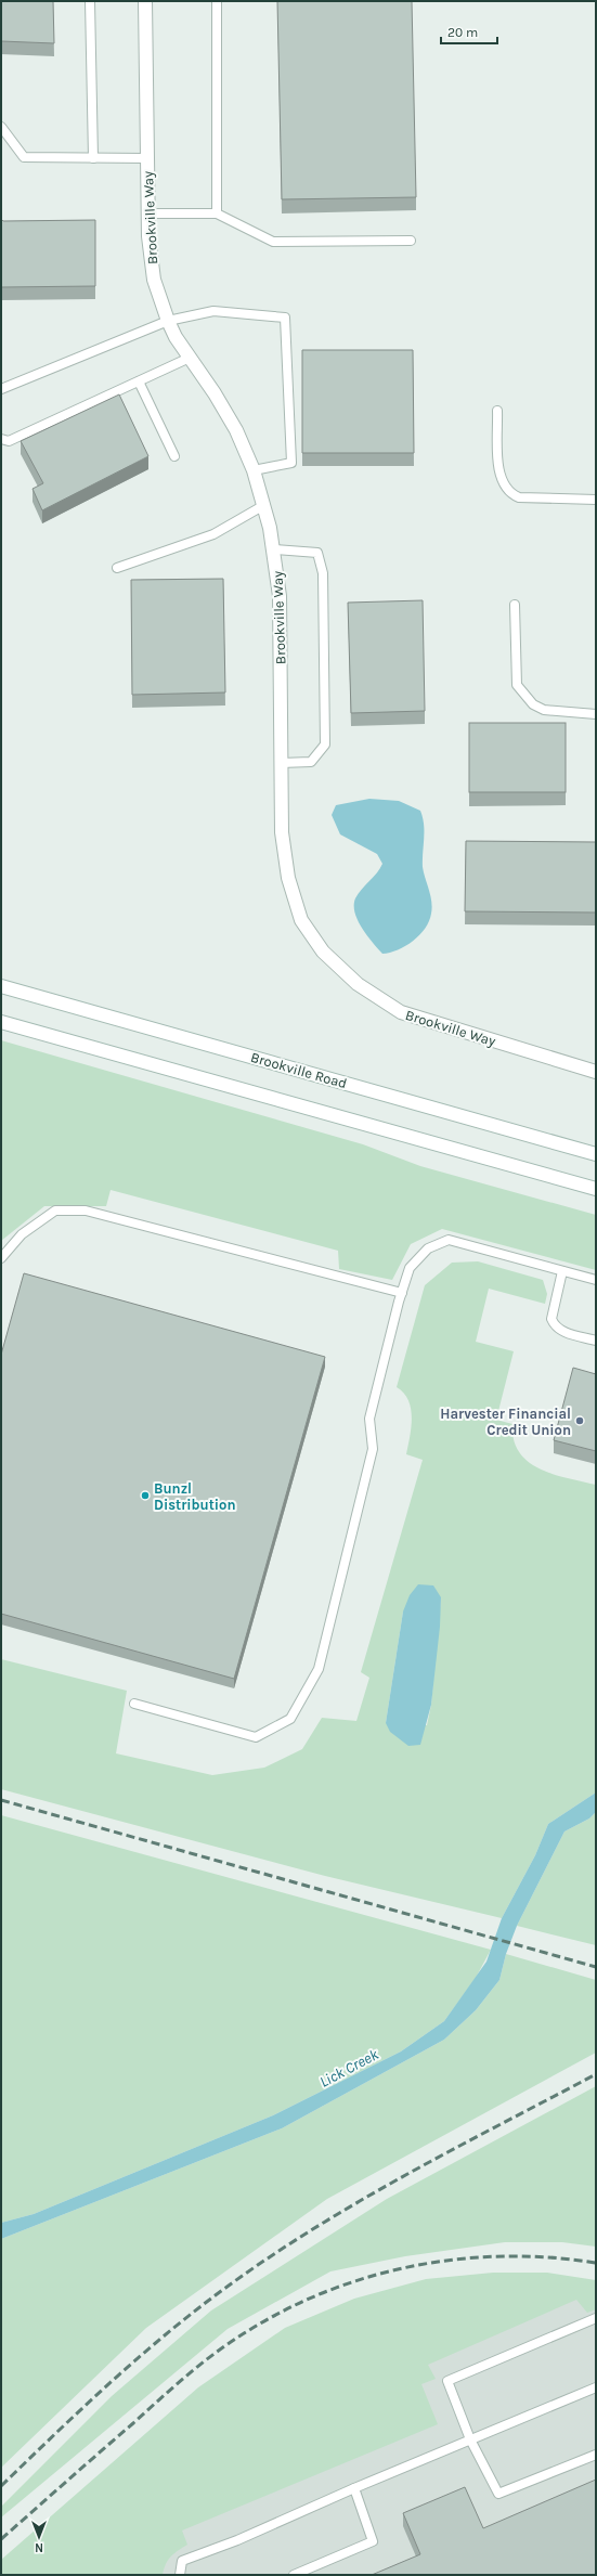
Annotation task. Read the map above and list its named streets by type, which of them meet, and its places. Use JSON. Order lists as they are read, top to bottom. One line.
{"streets":{"street":["Brookville Way","Brookville Road"]},"water":["Lick Creek"],"places":["Harvester Financial Credit Union","Bunzl Distribution"],"scale_bar":"20 m","north":"bottom"}
